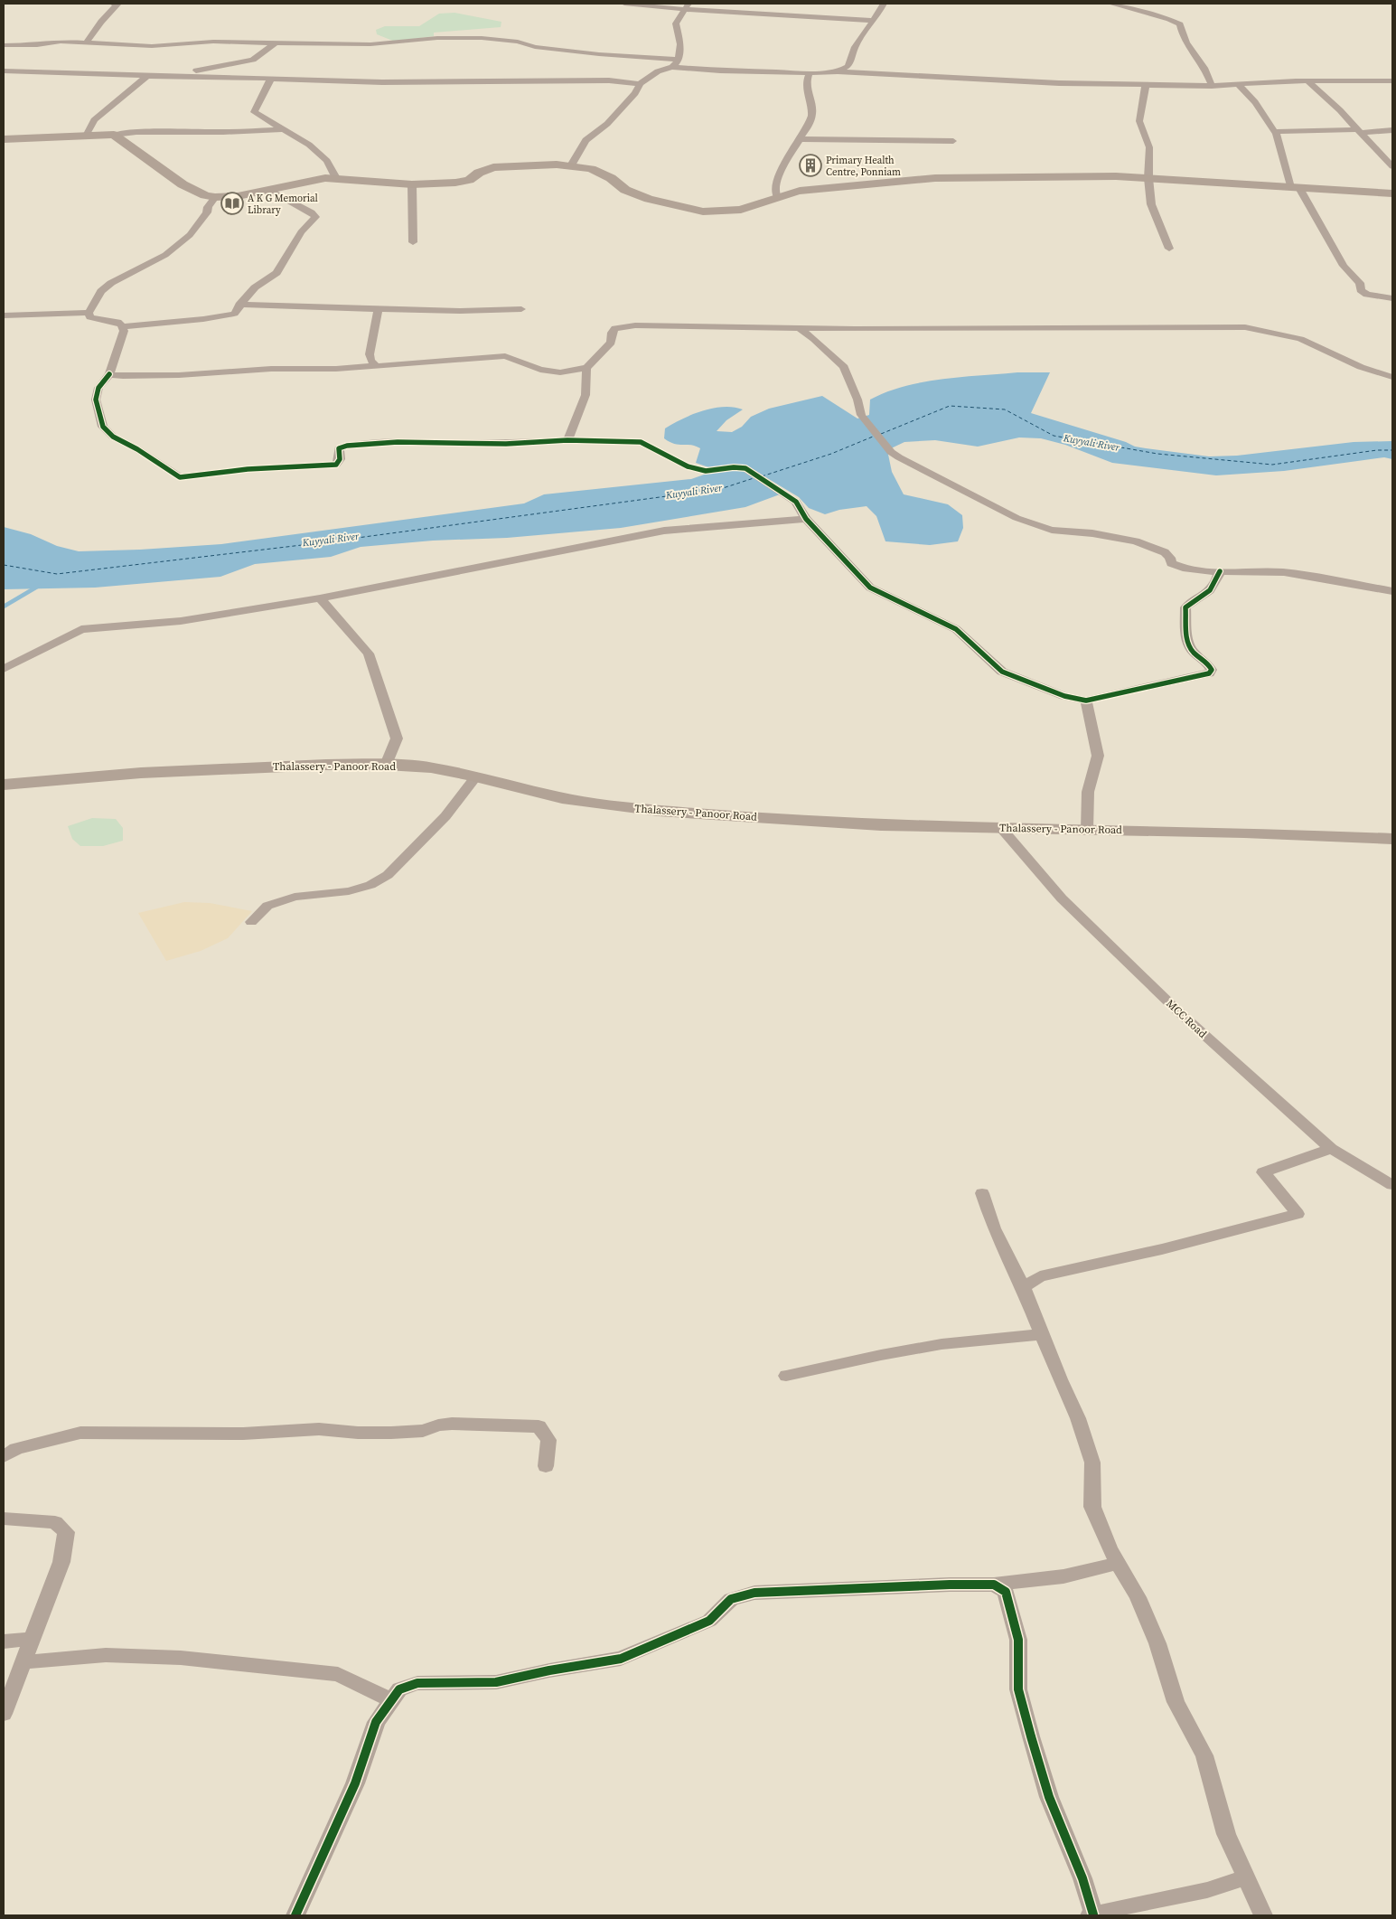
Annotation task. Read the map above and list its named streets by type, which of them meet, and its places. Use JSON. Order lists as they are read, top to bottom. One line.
{"streets":{"main road":["Thalassery - Panoor Road"],"street":["MCC Road"]},"crossings":[["Thalassery - Panoor Road","MCC Road"]],"water":["Kuyyali River"],"places":{"building":["Primary Health Centre, Ponniam"],"library":["A K G Memorial Library"]}}
